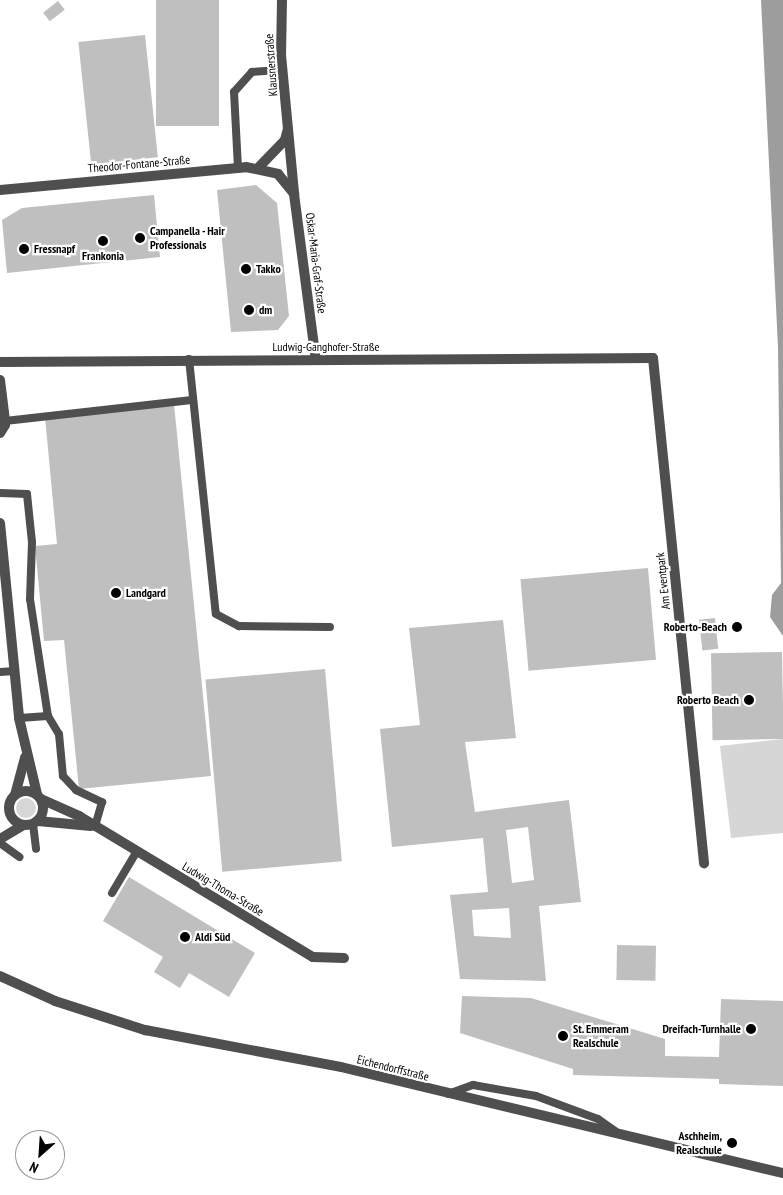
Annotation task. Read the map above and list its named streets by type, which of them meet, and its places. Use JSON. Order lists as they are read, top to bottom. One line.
{"streets":{"street":["Klausnerstraße","Theodor-Fontane-Straße","Oskar-Maria-Graf-Straße","Ludwig-Ganghofer-Straße","Am Eventpark","Ludwig-Thoma-Straße","Eichendorffstraße"]},"crossings":[["Klausnerstraße","Theodor-Fontane-Straße"],["Klausnerstraße","Oskar-Maria-Graf-Straße"],["Theodor-Fontane-Straße","Oskar-Maria-Graf-Straße"],["Oskar-Maria-Graf-Straße","Ludwig-Ganghofer-Straße"],["Ludwig-Ganghofer-Straße","Am Eventpark"]],"places":["Campanella - Hair Professionals","Frankonia","Fressnapf","Takko","dm","Landgard","Roberto-Beach","Roberto Beach","Aldi Süd","Dreifach-Turnhalle","St. Emmeram Realschule","Aschheim, Realschule"],"north":"bottom left"}
